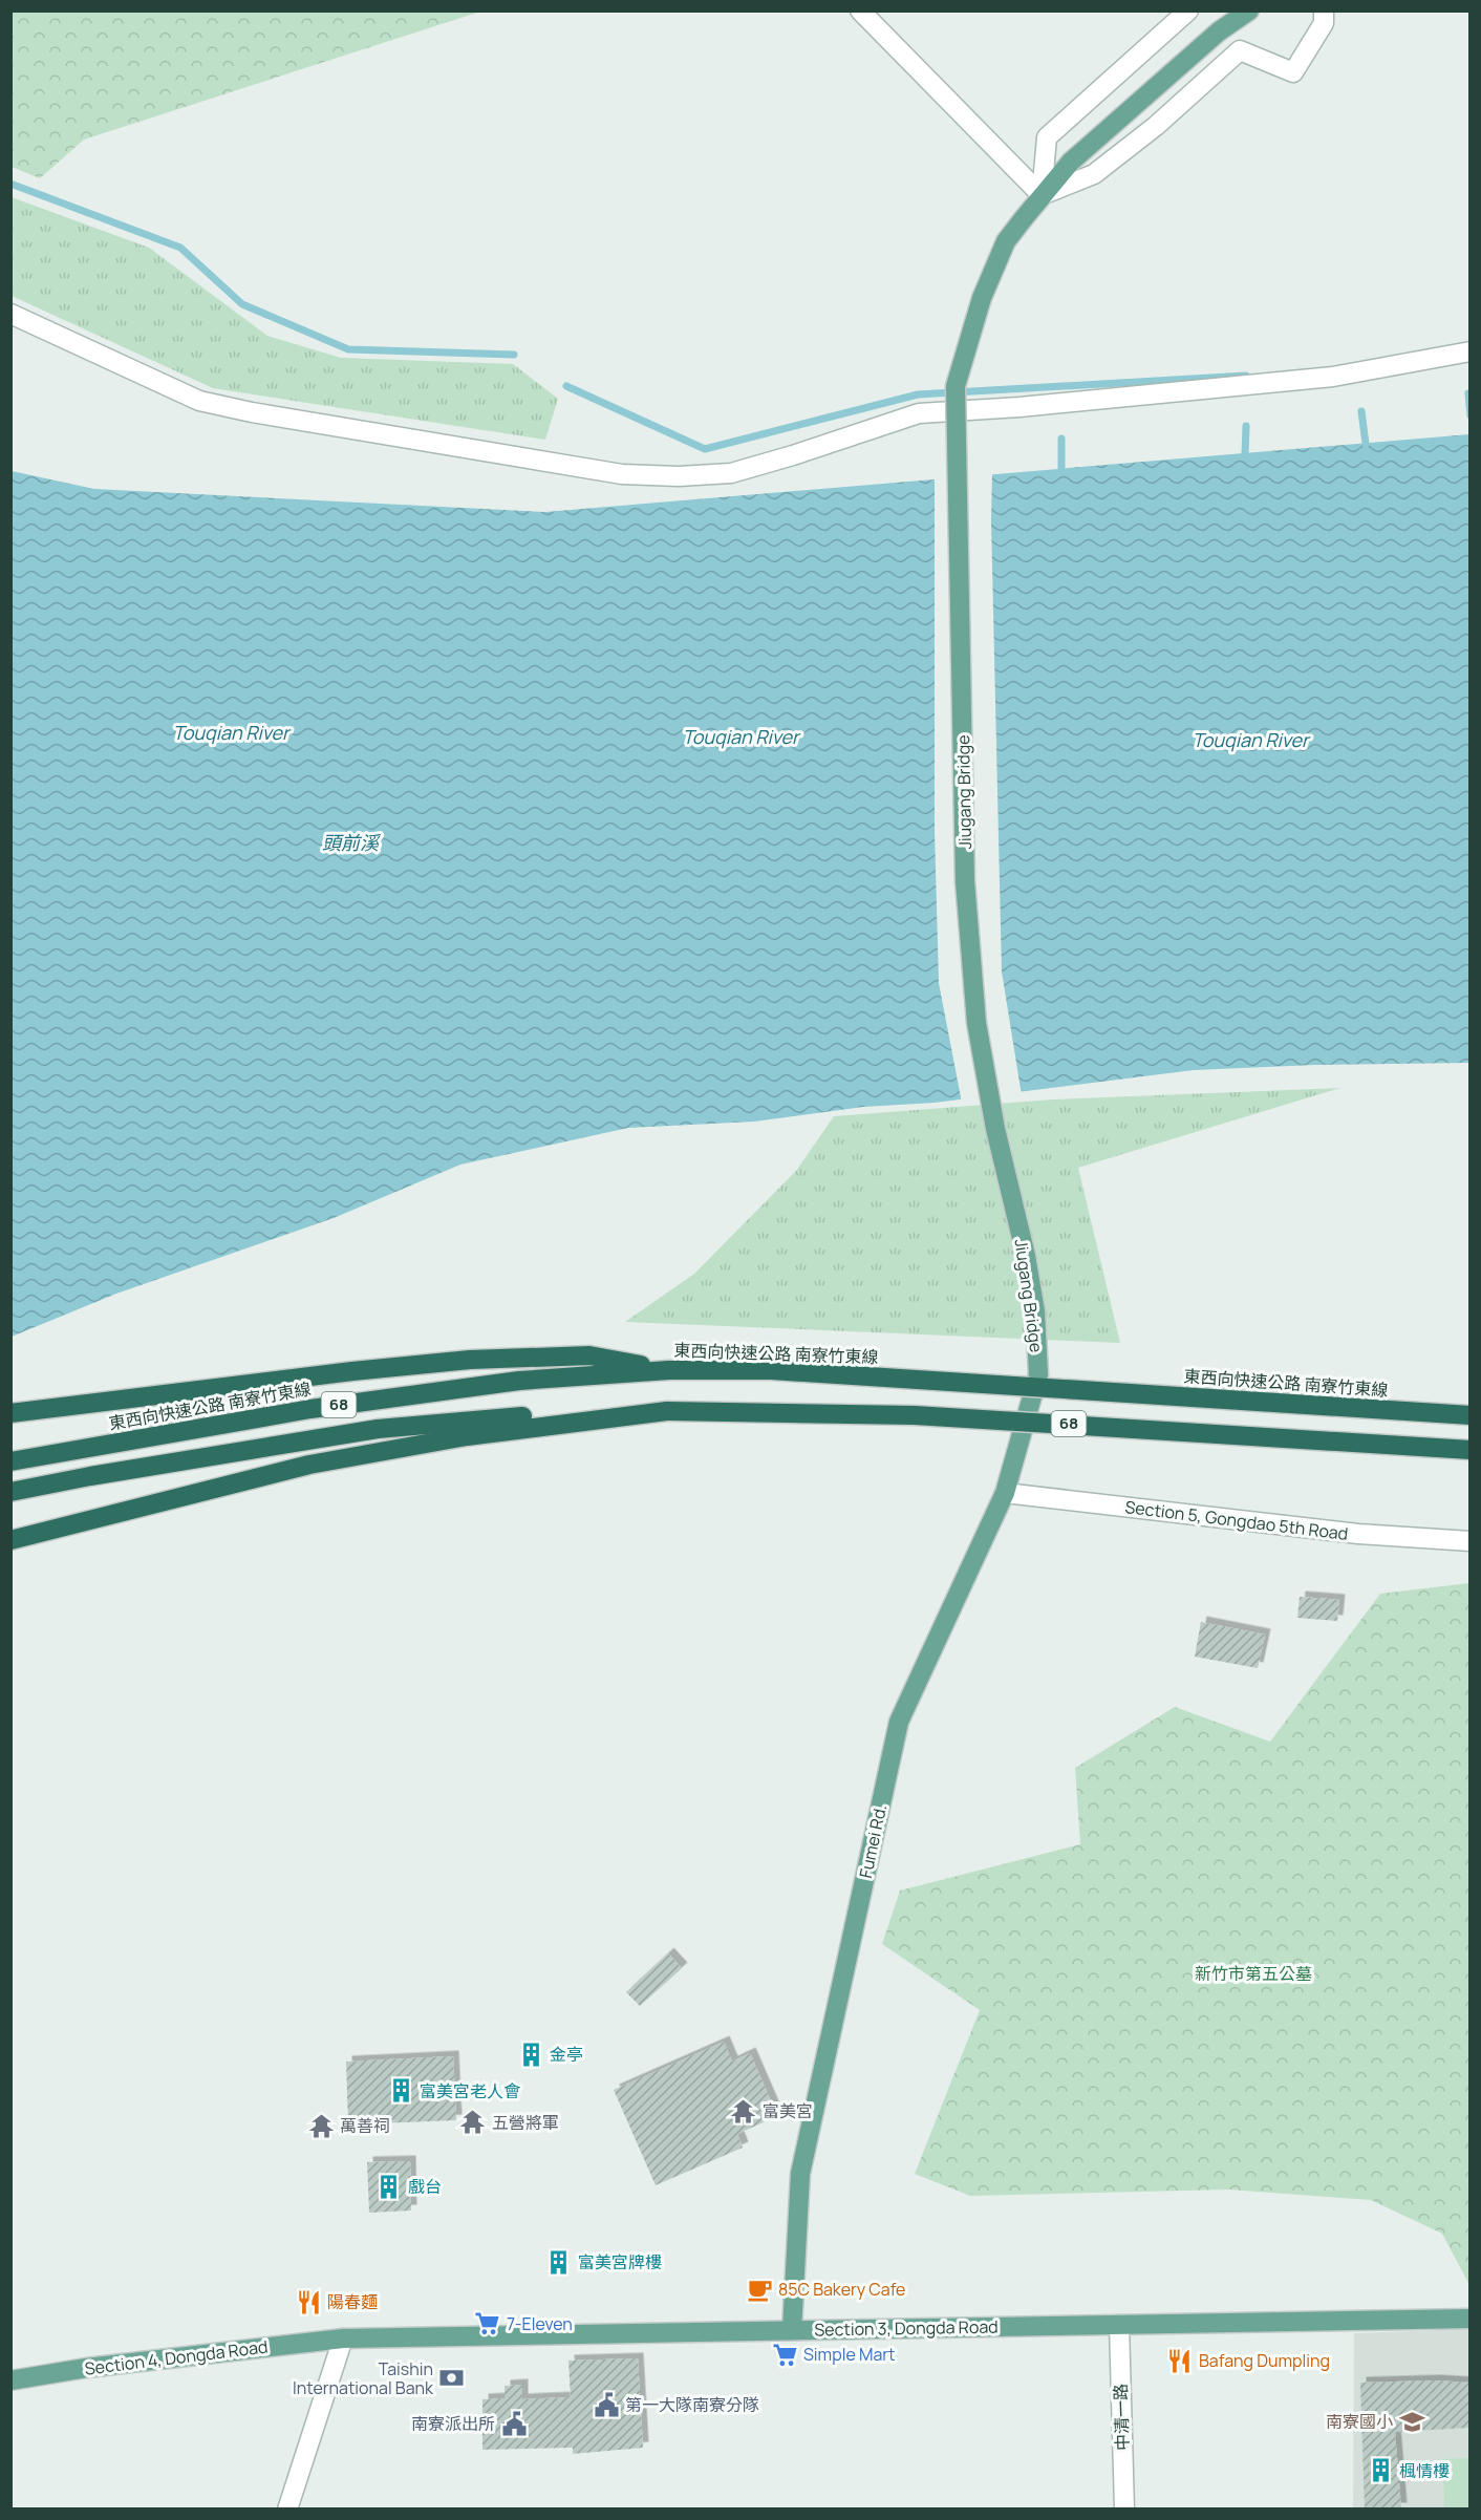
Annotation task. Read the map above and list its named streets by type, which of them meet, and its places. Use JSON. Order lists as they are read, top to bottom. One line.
{"streets":{"highway":["東西向快速公路 南寮竹東線","68"],"main road":["Jiugang Bridge","Fumei Rd.","Section 3, Dongda Road","Section 4, Dongda Road"],"street":["Section 5, Gongdao 5th Road","中清一路"]},"crossings":[["Jiugang Bridge","Fumei Rd."],["Section 5, Gongdao 5th Road","Fumei Rd."],["Fumei Rd.","Section 3, Dongda Road"],["Section 3, Dongda Road","Section 4, Dongda Road"],["Section 3, Dongda Road","中清一路"]],"water":["Touqian River","頭前溪"],"parks":["新竹市第五公墓"],"places":{"building":["金亭","富美宮老人會","戲台","富美宮牌樓","楓情樓"],"temple":["富美宮","五營將軍","萬善祠"],"cafe":["85C Bakery Cafe"],"restaurant":["陽春麵","Bafang Dumpling"],"supermarket":["7-Eleven","Simple Mart"],"bank":["Taishin International Bank"],"public building":["第一大隊南寮分隊","南寮派出所"],"school or university":["南寮國小"]}}
